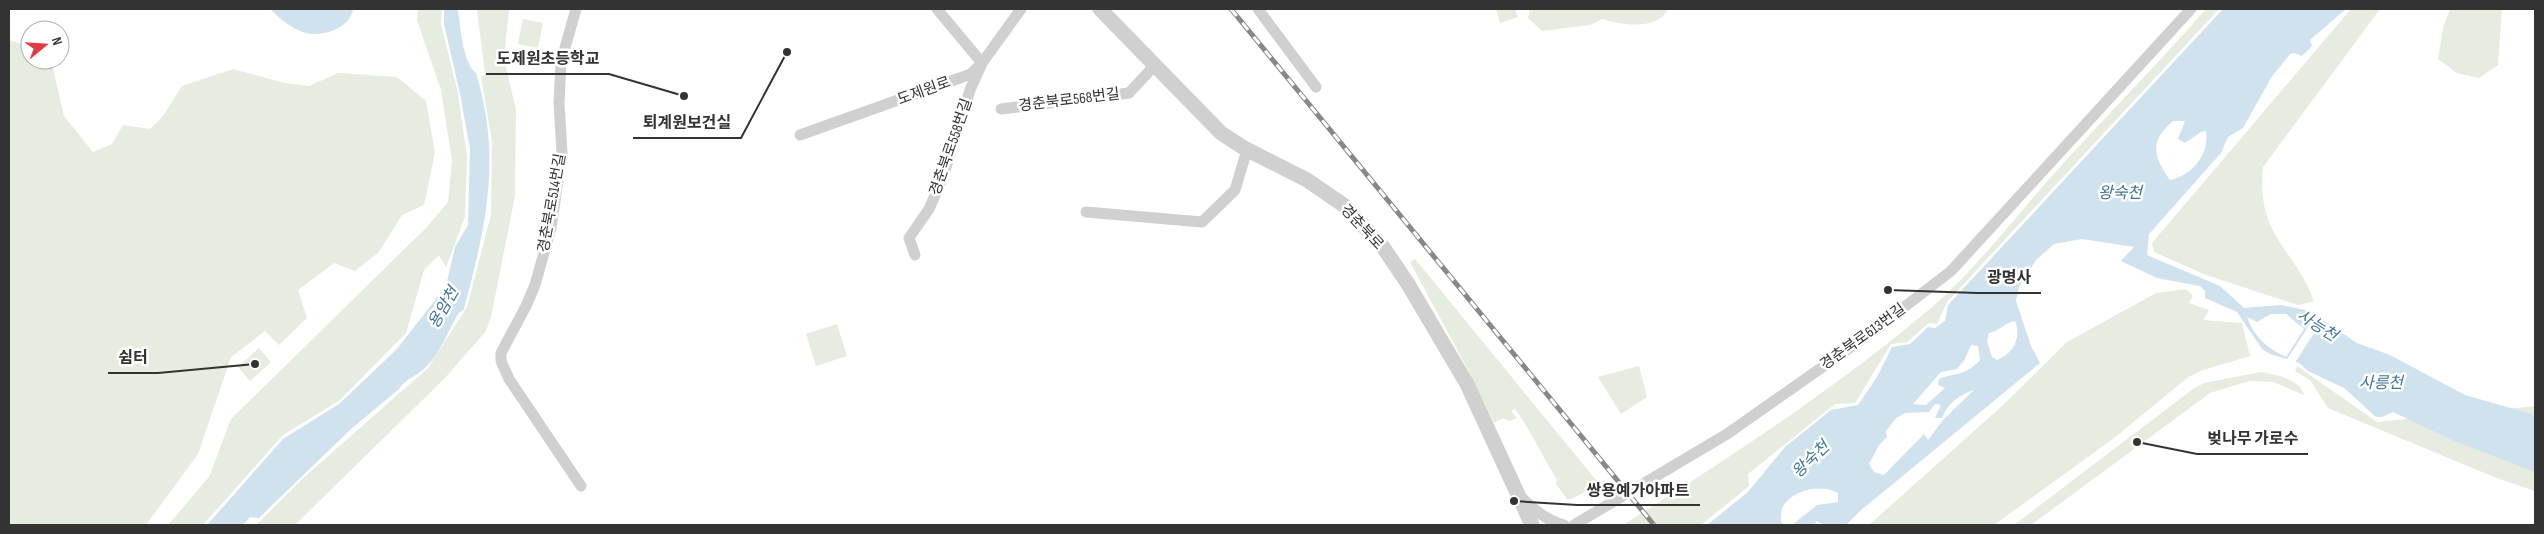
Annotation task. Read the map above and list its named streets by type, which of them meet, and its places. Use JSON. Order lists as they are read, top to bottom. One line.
{"streets":{"street":["도제원로","경춘북로568번길","경춘북로558번길","경춘북로514번길","경춘북로","경춘북로613번길"]},"crossings":[["도제원로","경춘북로558번길"],["경춘북로568번길","경춘북로"]],"water":["왕숙천","용암천","사능천","사릉천"],"places":["퇴계원보건실","도제원초등학교","광명사","쉼터","벚나무 가로수","쌍용예가아파트"],"north":"right"}
